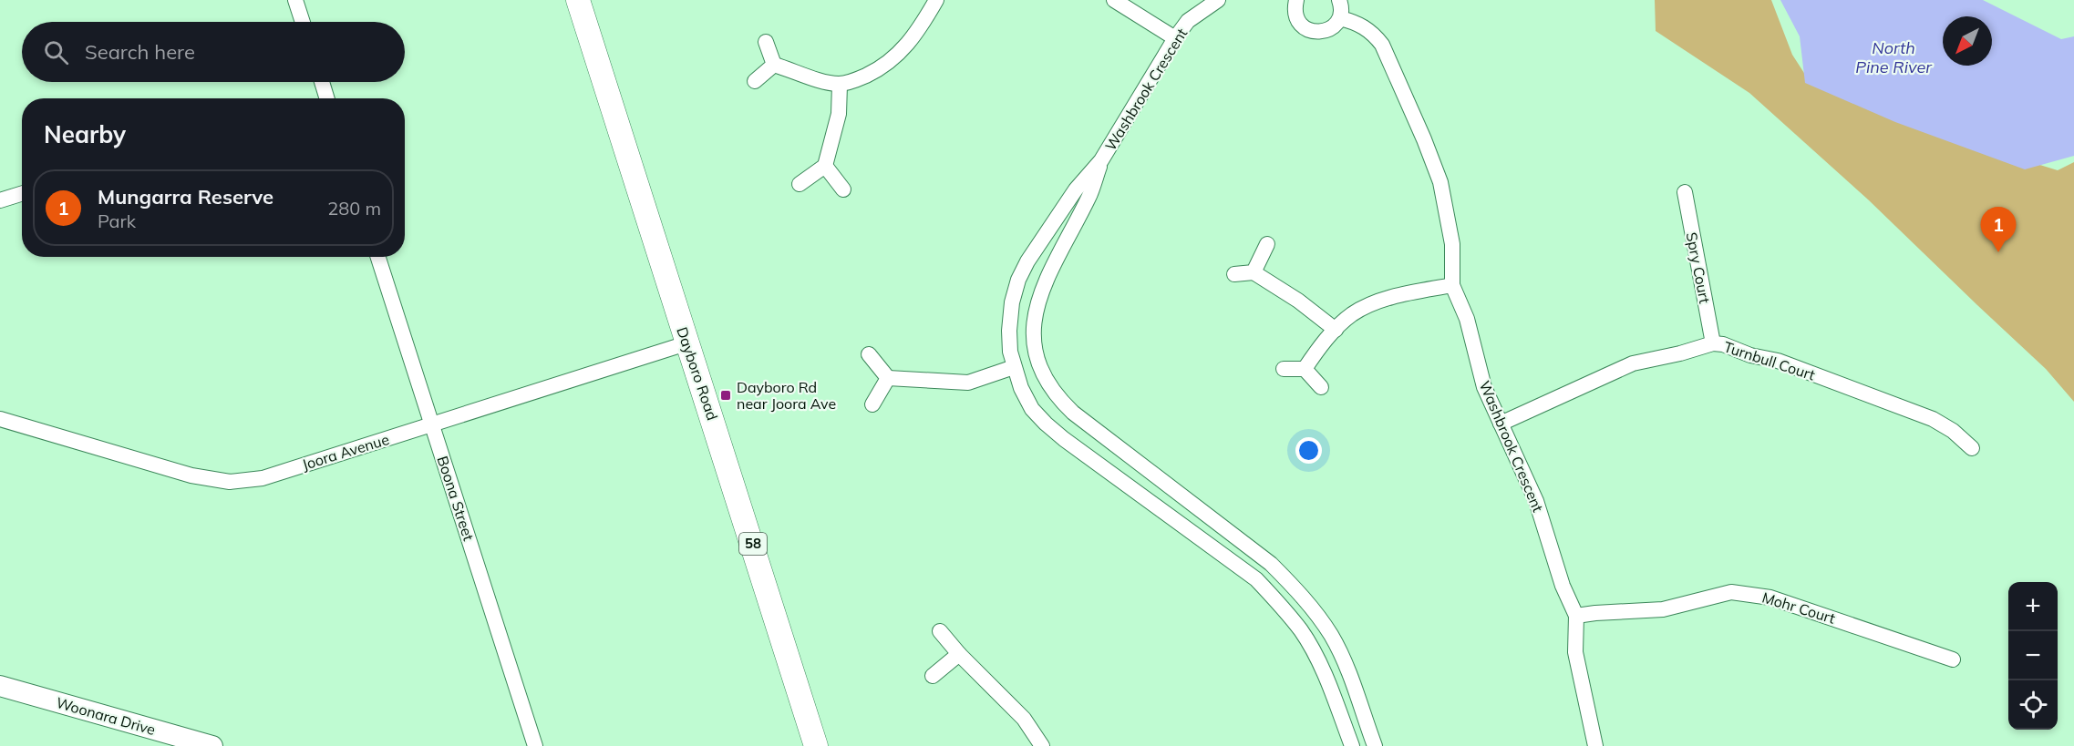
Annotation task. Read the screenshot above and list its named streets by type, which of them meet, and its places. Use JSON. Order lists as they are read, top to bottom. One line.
{"streets":{"main road":["Dayboro Road","58"],"street":["Washbrook Crescent","Spry Court","Turnbull Court","Joora Avenue","Boona Street","Mohr Court","Woonara Drive"]},"crossings":[["Washbrook Crescent","Turnbull Court"],["Washbrook Crescent","Mohr Court"],["Spry Court","Turnbull Court"],["Dayboro Road","Joora Avenue"],["Joora Avenue","Boona Street"]],"water":["North Pine River"],"places":{"transit":["Dayboro Rd near Joora Ave"]},"north":"bottom left","page":{"search":"Search here","heading":"Nearby","list":[{"mark":"1","name":"Mungarra Reserve","note":"Park","value":"280 m"}],"pins":"1","map_buttons":["+","−"]}}
